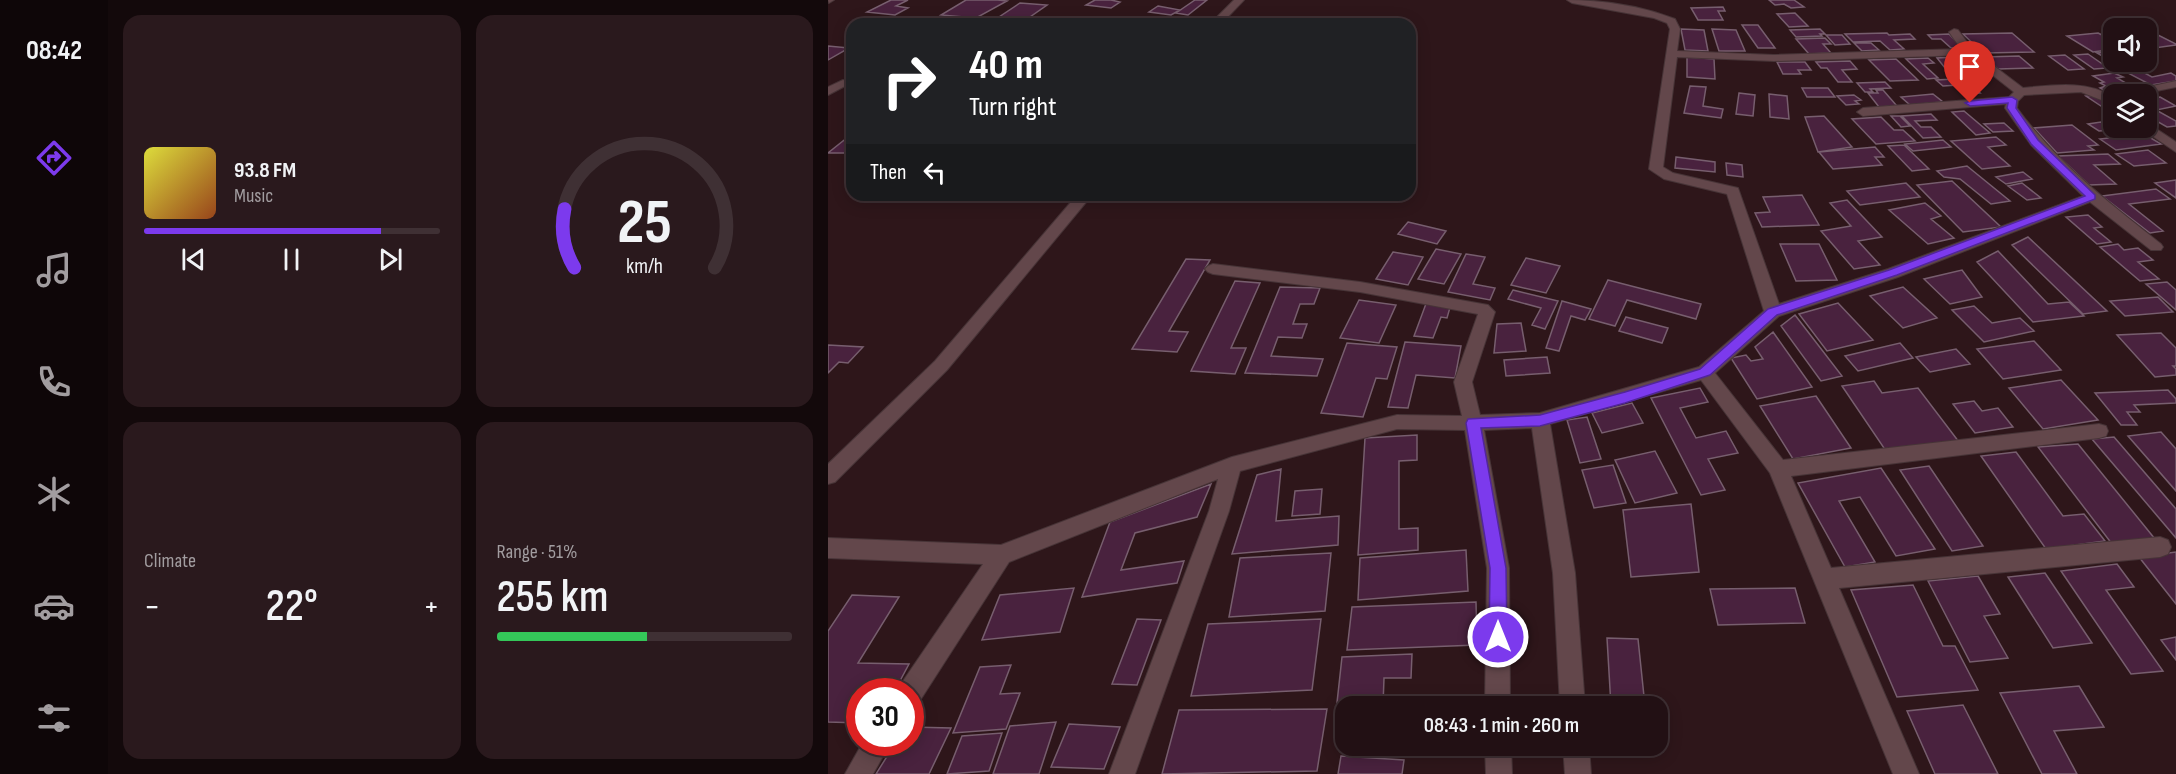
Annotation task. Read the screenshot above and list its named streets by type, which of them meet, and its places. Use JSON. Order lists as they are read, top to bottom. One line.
{"page":{"tabs":"08:42","turn":["40 m","Turn right"],"then":"Then","song":["93.8 FM","Music"],"tile":["Climate",["Range · 51%","255 km"]],"heat":["−","22°","+"],"limit":"30","trip":"08:43 · 1 min · 260 m","gauge":["25","km/h"]}}
